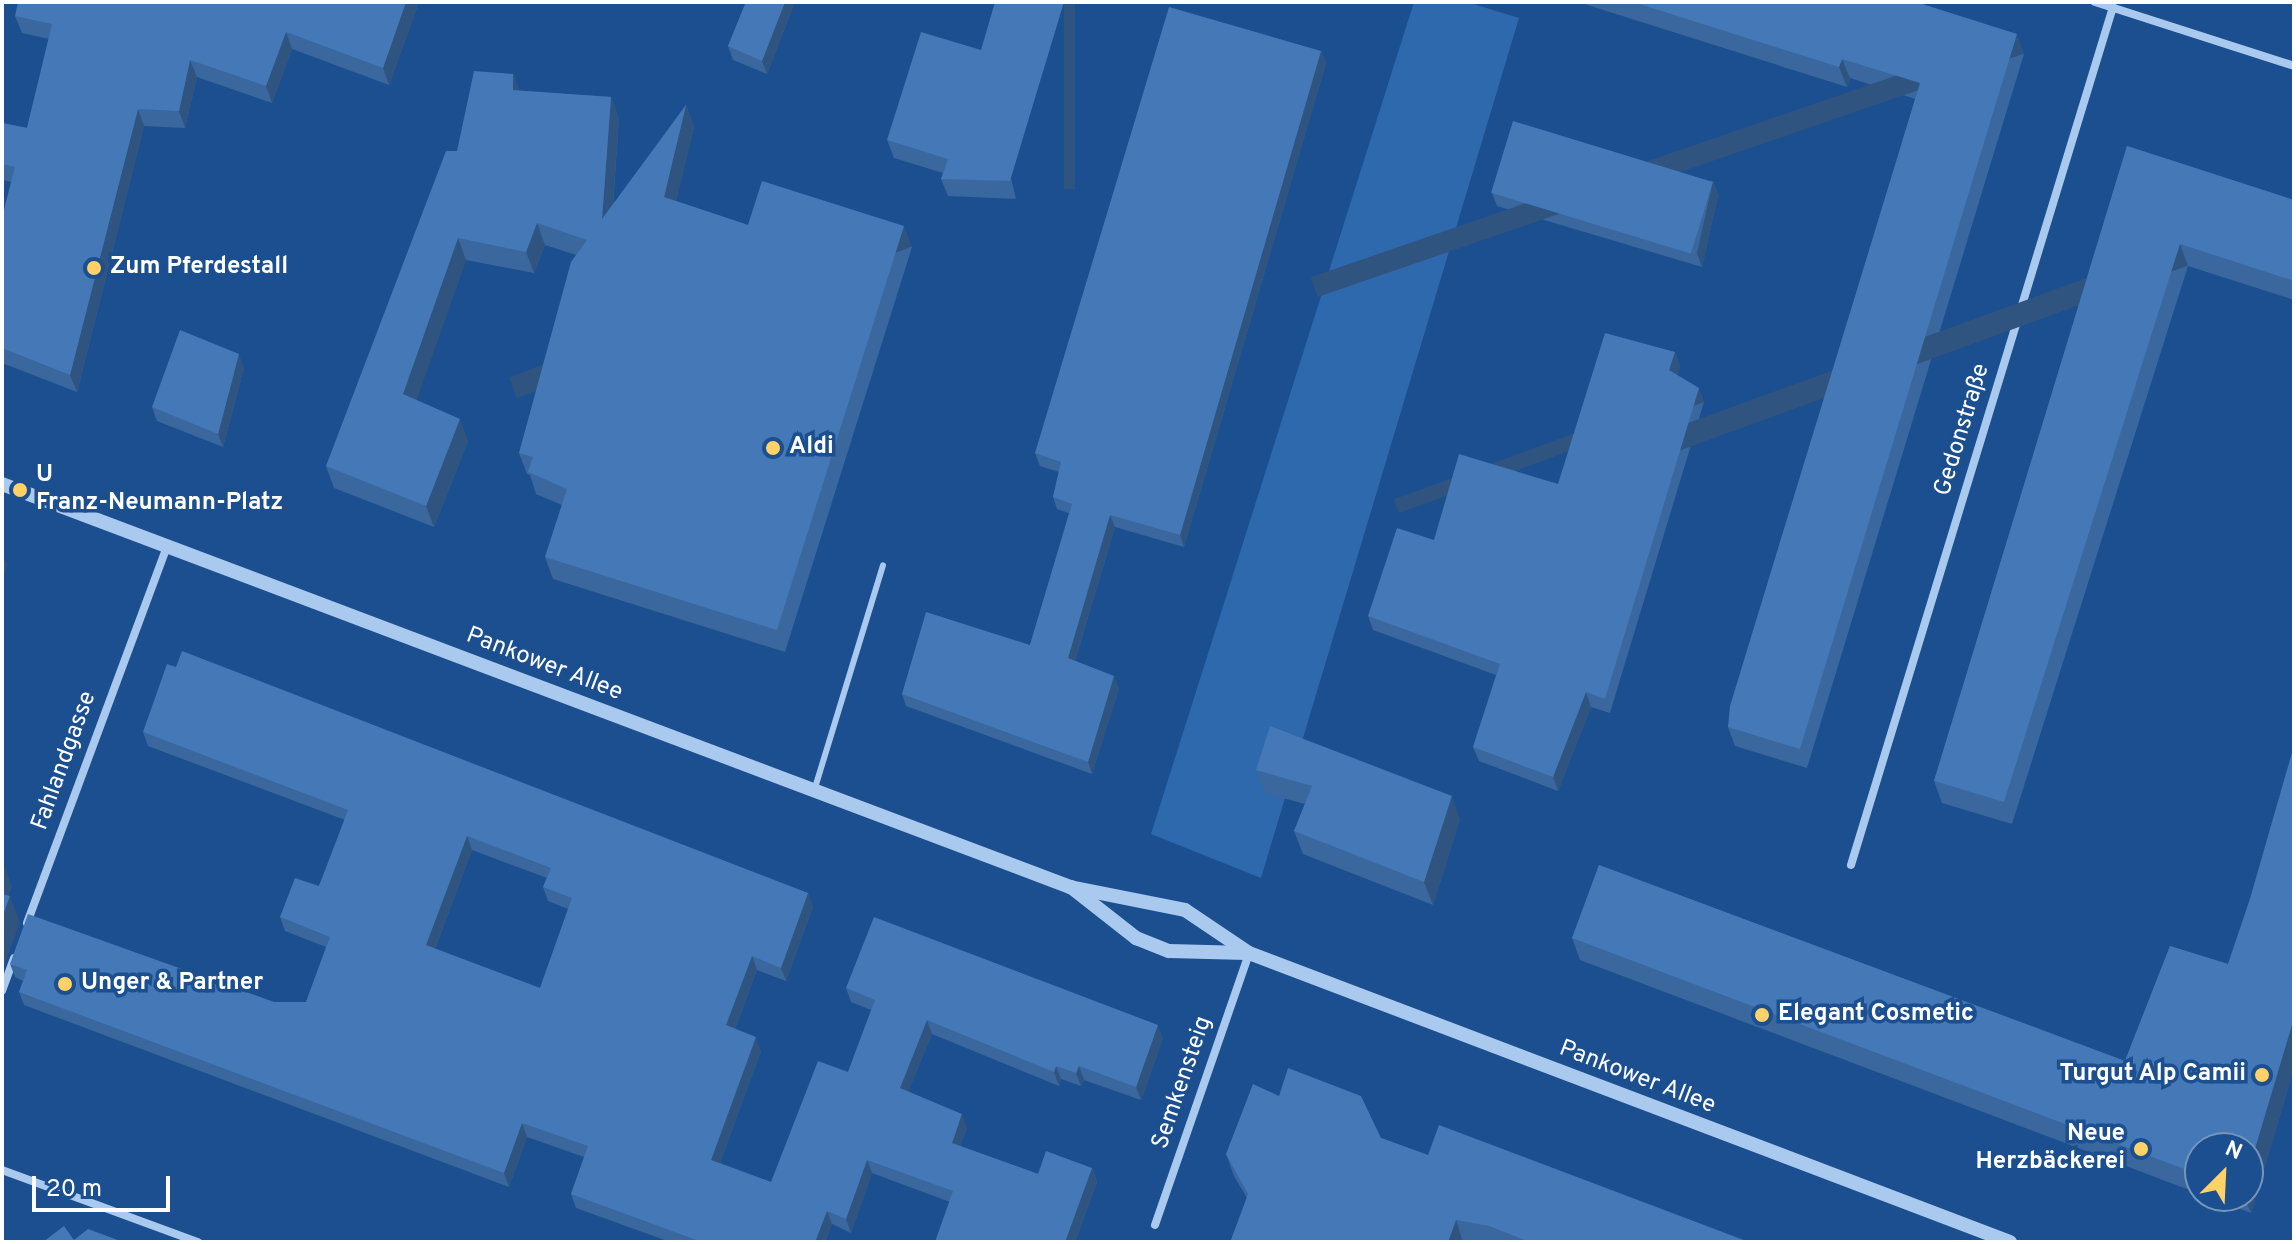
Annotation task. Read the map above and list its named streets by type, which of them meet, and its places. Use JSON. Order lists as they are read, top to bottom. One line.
{"streets":{"street":["Gedonstraße","Pankower Allee","Fahlandgasse","Semkensteig"]},"crossings":[["Pankower Allee","Fahlandgasse"],["Pankower Allee","Semkensteig"]],"places":["Zum Pferdestall","Aldi","U Franz-Neumann-Platz","Unger & Partner","Elegant Cosmetic","Turgut Alp Camii","Neue Herzbäckerei"],"scale_bar":"20 m","north":"top right"}
